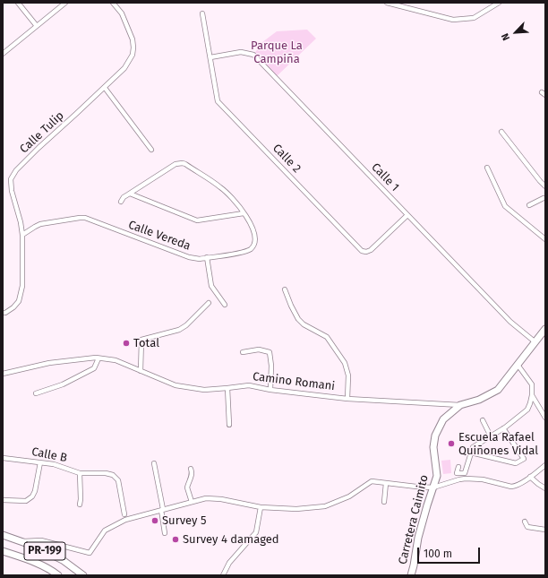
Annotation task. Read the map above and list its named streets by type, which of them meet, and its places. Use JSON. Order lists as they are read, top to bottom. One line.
{"streets":{"street":["Calle Tulip","Calle 2","Calle 1","Calle Vereda","Camino Romani","Calle B","Carretera Caimito","PR-199"]},"crossings":[["Calle Tulip","Calle Vereda"],["Calle 2","Calle 1"],["Calle 1","Carretera Caimito"],["Camino Romani","Carretera Caimito"]],"parks":["Parque La Campiña"],"places":["Total","Escuela Rafael Quiñones Vidal","Survey 5","Survey 4 damaged"],"scale_bar":"100 m","north":"bottom left"}
